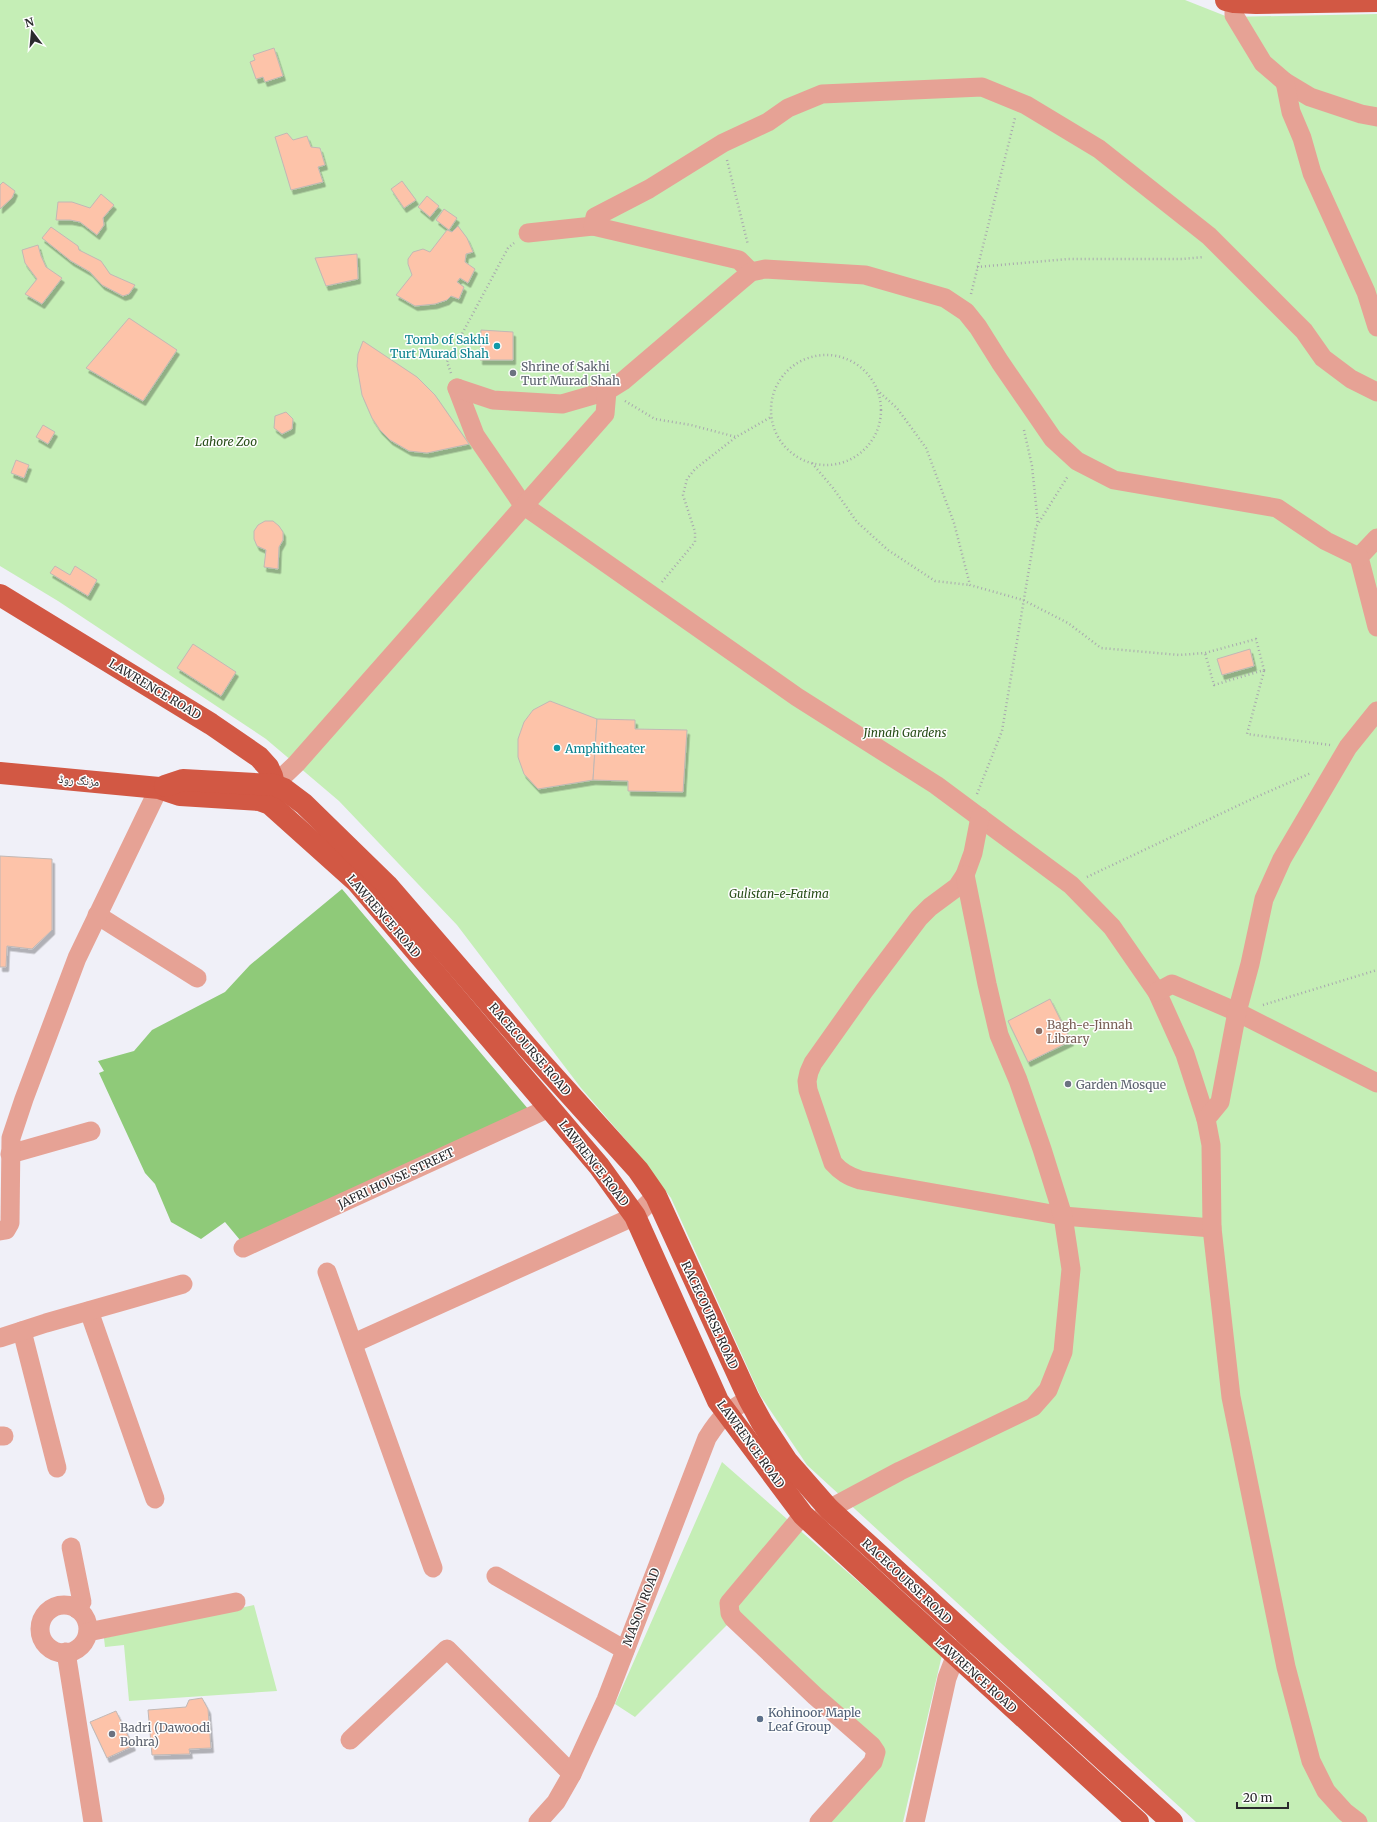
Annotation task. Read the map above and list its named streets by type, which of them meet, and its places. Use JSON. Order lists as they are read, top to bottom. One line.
{"streets":{"main road":["LAWRENCE ROAD","مزنگ روڈ","RACECOURSE ROAD"],"street":["JAFRI HOUSE STREET","MASON ROAD"]},"crossings":[["LAWRENCE ROAD","مزنگ روڈ"],["LAWRENCE ROAD","RACECOURSE ROAD"],["LAWRENCE ROAD","JAFRI HOUSE STREET"],["LAWRENCE ROAD","MASON ROAD"],["مزنگ روڈ","RACECOURSE ROAD"],["RACECOURSE ROAD","MASON ROAD"]],"parks":["Lahore Zoo","Jinnah Gardens","Gulistan-e-Fatima"],"places":["Tomb of Sakhi Turt Murad Shah","Shrine of Sakhi Turt Murad Shah","Amphitheater","Bagh-e-Jinnah Library","Garden Mosque","Kohinoor Maple Leaf Group","Badri (Dawoodi Bohra)"],"scale_bar":"20 m","north":"top"}
